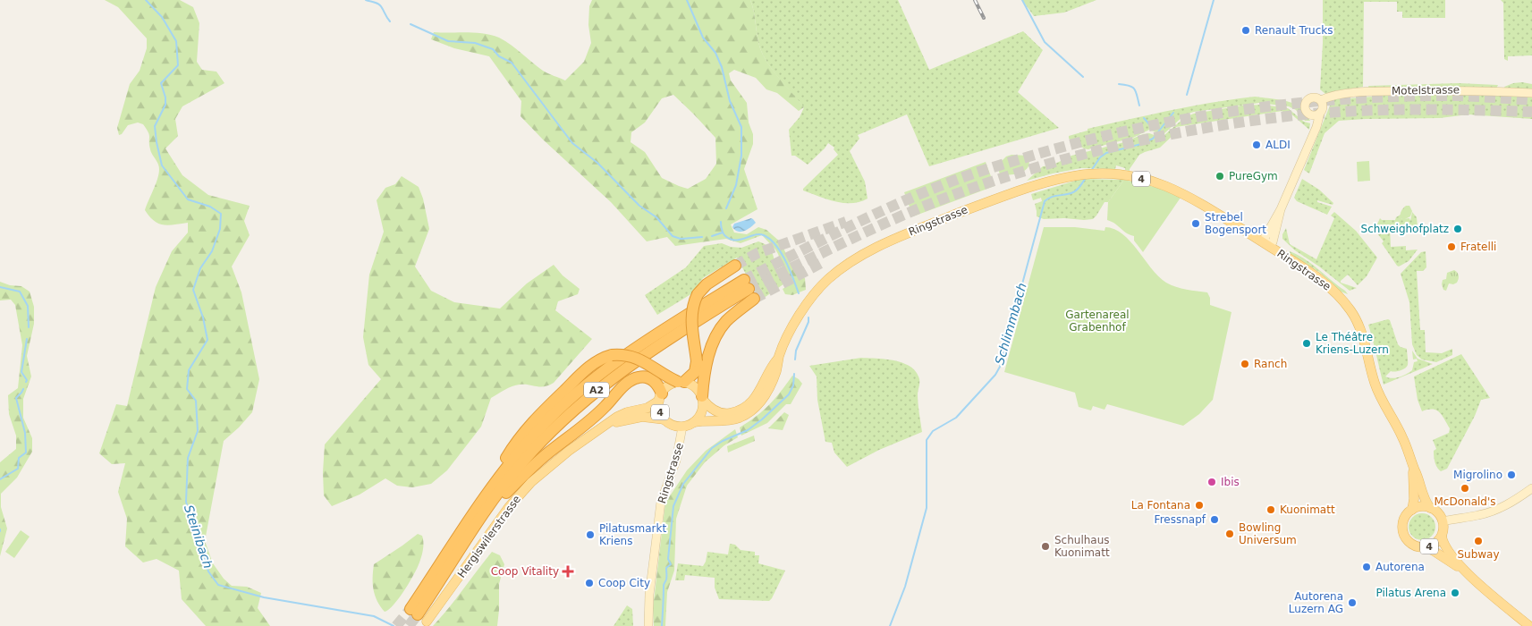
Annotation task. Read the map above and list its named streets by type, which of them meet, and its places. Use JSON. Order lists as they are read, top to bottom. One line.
{"streets":{"highway":["A2"],"main road":["4","Ringstrasse","Hergiswilerstrasse"],"street":["Motelstrasse"]},"crossings":[["4","Ringstrasse"],["4","Hergiswilerstrasse"],["Ringstrasse","Hergiswilerstrasse"],["A2","Hergiswilerstrasse"]],"water":["Schlimmbach","Steinibach"],"parks":["Gartenareal Grabenhof"],"places":{"other":["Renault Trucks","ALDI","PureGym","Strebel Bogensport","Schweighofplatz","Fratelli","Le Théâtre Kriens-Luzern","Ranch","Migrolino","Ibis","McDonald's","La Fontana","Kuonimatt","Fressnapf","Bowling Universum","Pilatusmarkt Kriens","Subway","Schulhaus Kuonimatt","Autorena","Coop City","Pilatus Arena","Autorena Luzern AG"],"health":["Coop Vitality"]}}
